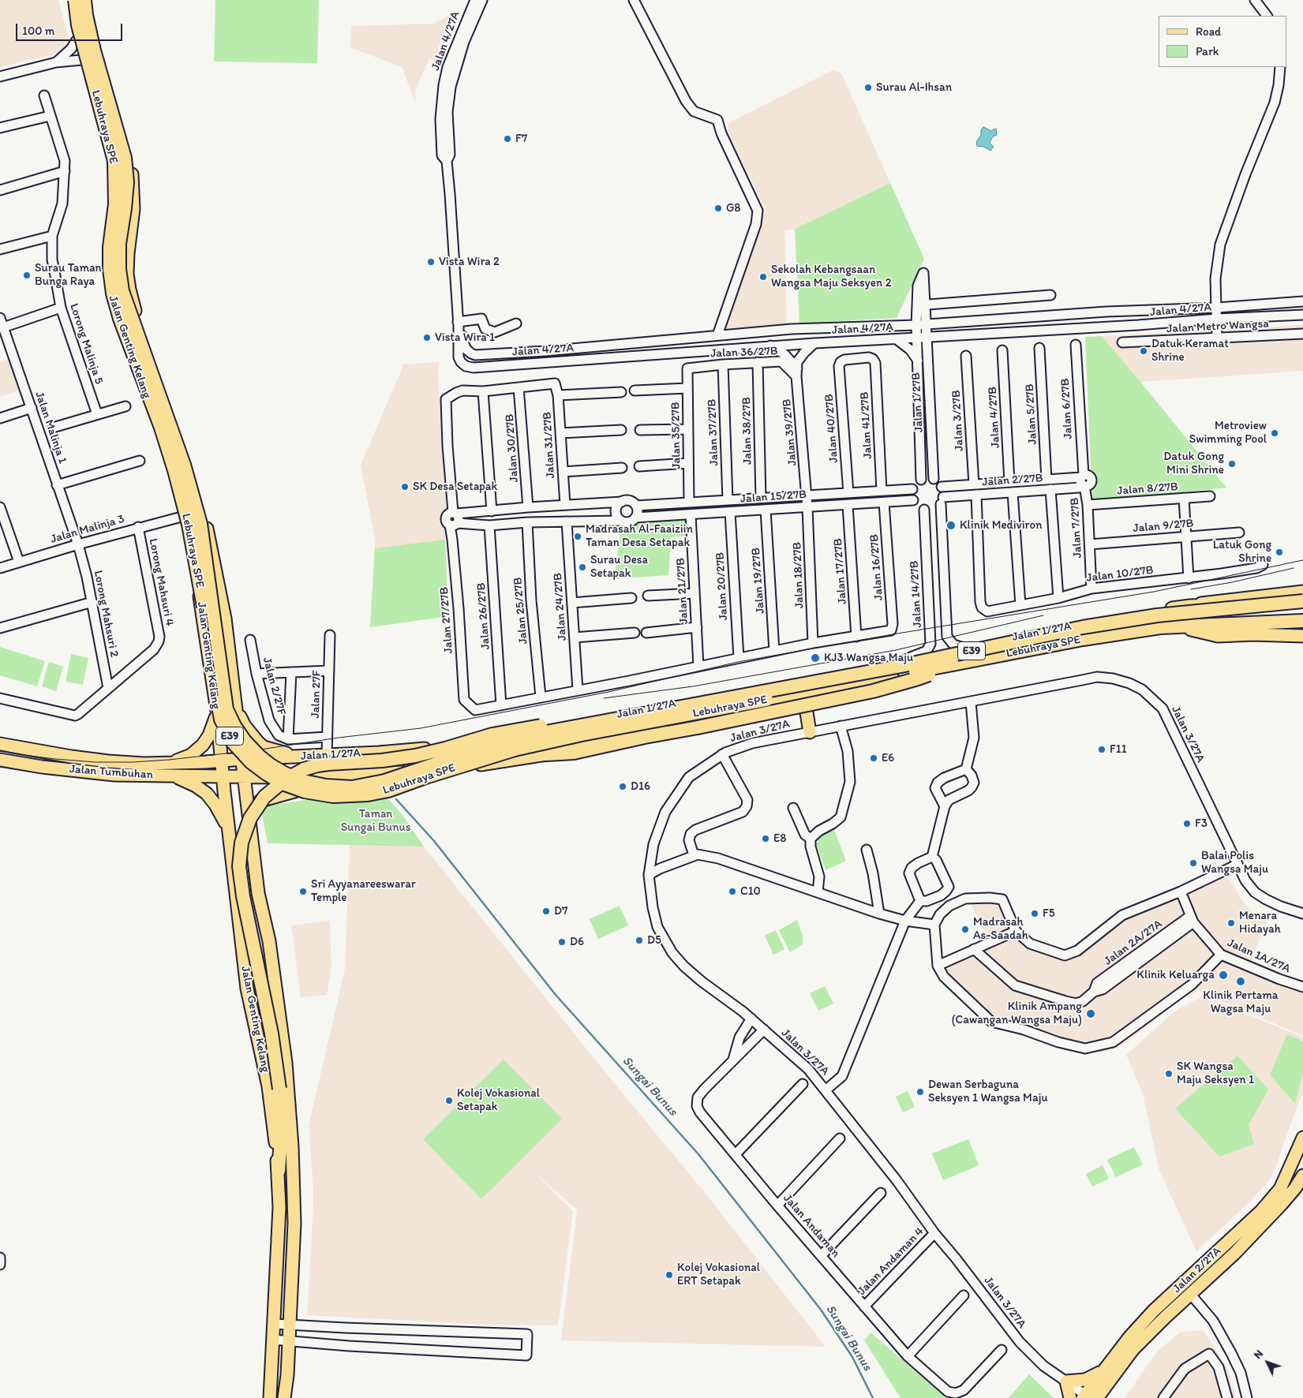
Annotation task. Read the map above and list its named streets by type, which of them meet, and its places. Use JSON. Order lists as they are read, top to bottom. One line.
{"streets":{"highway":["Lebuhraya SPE","E39"],"main road":["Jalan Genting Kelang","Jalan 1/27A","Jalan Tumbuhan","Jalan 2/27A"],"street":["Jalan 4/27A","Jalan Metro Wangsa","Lorong Malinja 5","Jalan 36/27B","Jalan 1/27B","Jalan 6/27B","Jalan 5/27B","Jalan 4/27B","Jalan 3/27B","Jalan 41/27B","Jalan Malinja 1","Jalan 40/27B","Jalan 38/27B","Jalan 37/27B","Jalan 39/27B","Jalan 35/27B","Jalan 31/27B","Jalan 30/27B","Jalan 2/27B","Jalan 8/27B","Jalan 15/27B","Jalan 9/27B","Jalan 7/27B","Jalan Malinja 3","Jalan 16/27B","Jalan 17/27B","Jalan 10/27B","Jalan 18/27B","Jalan 19/27B","Lorong Mahsuri 4","Jalan 20/27B","Jalan 21/27B","Jalan 14/27B","Jalan 24/27B","Jalan 25/27B","Lorong Mahsuri 2","Jalan 26/27B","Jalan 27/27B","Jalan 2/27F","Jalan 27F","Jalan 3/27A","Jalan 2A/27A","Jalan 1A/27A","Jalan Andaman","Jalan Andaman 4"]},"crossings":[["Jalan 4/27A","Jalan 1/27B"],["Lebuhraya SPE","Jalan 1/27A"],["Lebuhraya SPE","E39"],["Jalan Genting Kelang","Jalan Malinja 3"],["Jalan Genting Kelang","Jalan 1/27A"],["Jalan Genting Kelang","E39"],["Jalan Genting Kelang","Jalan Tumbuhan"],["Jalan 36/27B","Jalan 38/27B"],["Jalan 36/27B","Jalan 37/27B"],["Jalan 36/27B","Jalan 39/27B"],["Jalan 36/27B","Jalan 35/27B"],["Jalan 1/27B","Jalan 2/27B"],["Jalan 1/27B","Jalan 15/27B"],["Jalan 1/27B","Jalan 14/27B"],["Jalan 6/27B","Jalan 2/27B"],["Jalan 6/27B","Jalan 7/27B"],["Jalan 5/27B","Jalan 2/27B"],["Jalan 4/27B","Jalan 2/27B"],["Jalan 3/27B","Jalan 2/27B"],["Jalan 41/27B","Jalan 40/27B"],["Jalan 41/27B","Jalan 15/27B"],["Jalan Malinja 1","Jalan Malinja 3"],["Jalan Malinja 1","Lorong Mahsuri 2"],["Jalan 40/27B","Jalan 15/27B"],["Jalan 38/27B","Jalan 15/27B"],["Jalan 37/27B","Jalan 15/27B"],["Jalan 39/27B","Jalan 15/27B"],["Jalan 39/27B","Jalan 18/27B"],["Jalan 35/27B","Jalan 15/27B"],["Jalan 31/27B","Jalan 30/27B"],["Jalan 2/27B","Jalan 15/27B"],["Jalan 2/27B","Jalan 7/27B"],["Jalan 2/27B","Jalan 10/27B"],["Jalan 2/27B","Jalan 14/27B"],["Jalan 8/27B","Jalan 7/27B"],["Jalan 15/27B","Jalan 16/27B"],["Jalan 15/27B","Jalan 17/27B"],["Jalan 15/27B","Jalan 18/27B"],["Jalan 15/27B","Jalan 19/27B"],["Jalan 15/27B","Jalan 20/27B"],["Jalan 15/27B","Jalan 21/27B"],["Jalan 15/27B","Jalan 14/27B"],["Jalan 9/27B","Jalan 7/27B"],["Jalan 7/27B","Jalan 10/27B"],["Jalan Malinja 3","Lorong Mahsuri 4"],["Jalan Malinja 3","Lorong Mahsuri 2"],["Jalan 16/27B","Jalan 17/27B"],["Lorong Mahsuri 4","Lorong Mahsuri 2"],["Jalan 14/27B","Jalan 1/27A"],["Jalan 26/27B","Jalan 27/27B"],["Jalan 1/27A","Jalan 27F"],["Jalan 1/27A","Jalan Tumbuhan"],["Jalan 3/27A","Jalan Andaman"],["Jalan 3/27A","Jalan Andaman 4"],["Jalan 3/27A","Jalan 2/27A"],["Jalan 2A/27A","Jalan 1A/27A"],["Jalan Andaman","Jalan Andaman 4"]],"water":["Sungai Bunus"],"parks":["Taman Sungai Bunus"],"places":["Surau Al-Ihsan","F7","G8","Vista Wira 2","Surau Taman Bunga Raya","Sekolah Kebangsaan Wangsa Maju Seksyen 2","Vista Wira 1","Datuk Keramat Shrine","Metroview Swimming Pool","Datuk Gong Mini Shrine","SK Desa Setapak","Klinik Mediviron","Madrasah Al-Faaiziin Taman Desa Setapak","Latuk Gong Shrine","Surau Desa Setapak","KJ3 Wangsa Maju","F11","E6","D16","F3","E8","Balai Polis Wangsa Maju","Sri Ayyanareeswarar Temple","C10","D7","F5","Menara Hidayah","Madrasah As-Saadah","D5","D6","Klinik Keluarga","Klinik Pertama Wagsa Maju","Klinik Ampang (Cawangan Wangsa Maju)","SK Wangsa Maju Seksyen 1","Dewan Serbaguna Seksyen 1 Wangsa Maju","Kolej Vokasional Setapak","Kolej Vokasional ERT Setapak"],"legend":["Road","Park"],"scale_bar":"100 m","north":"top left"}
